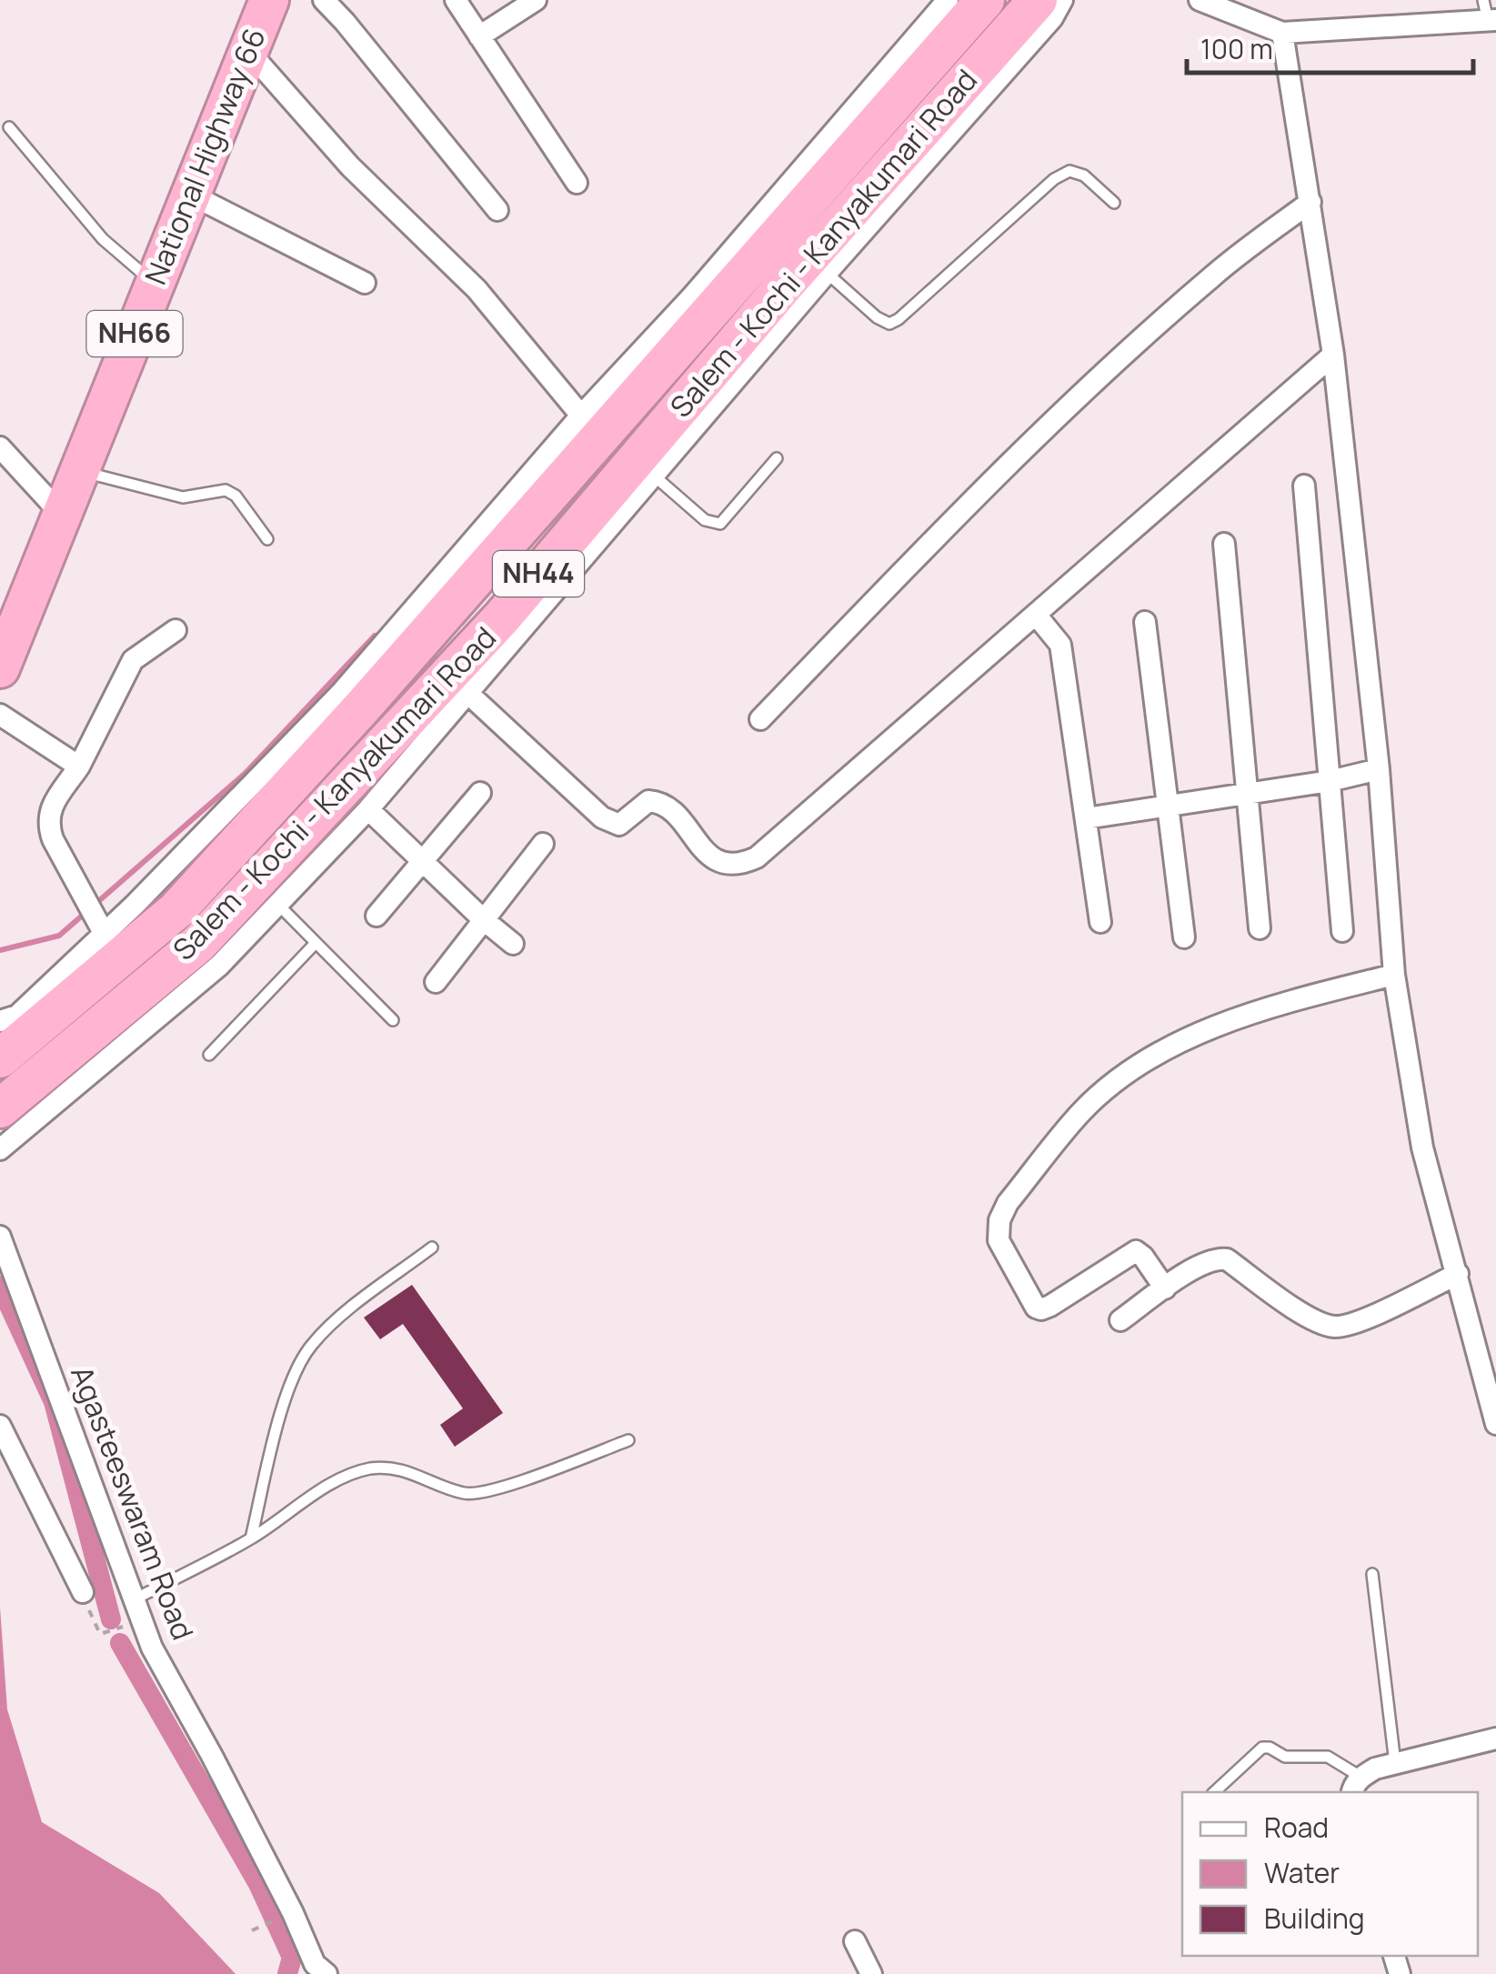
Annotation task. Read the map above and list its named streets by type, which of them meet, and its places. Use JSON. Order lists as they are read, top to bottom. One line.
{"streets":{"highway":["National Highway 66","Salem - Kochi - Kanyakumari Road","NH66","NH44"],"street":["Agasteeswaram Road"]},"legend":["Road","Water","Building"],"scale_bar":"100 m"}
